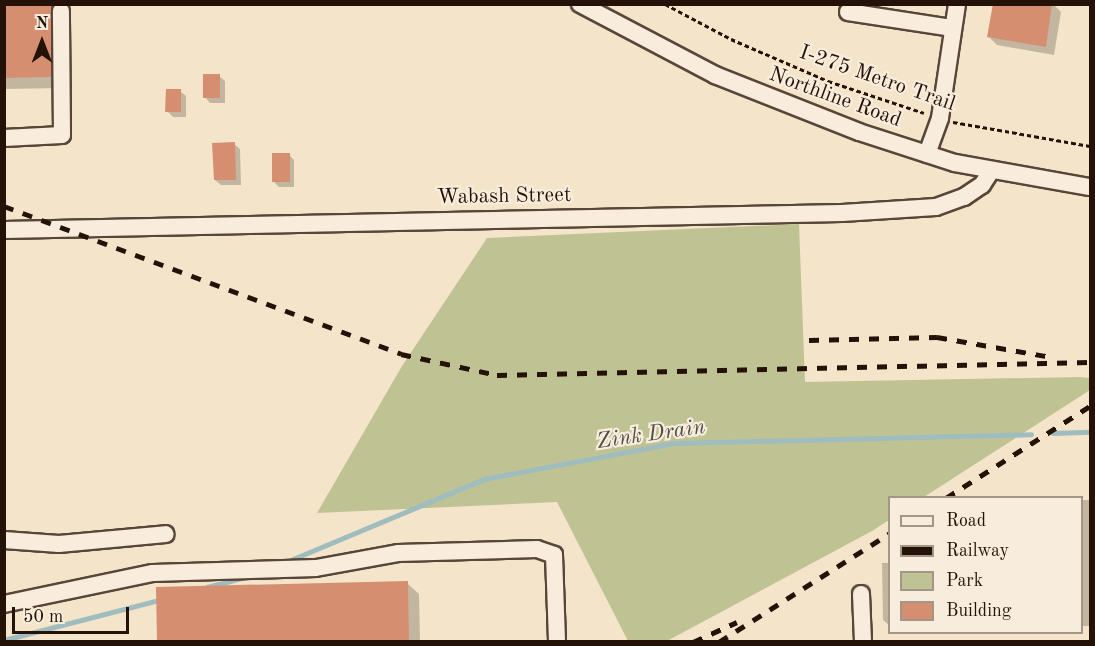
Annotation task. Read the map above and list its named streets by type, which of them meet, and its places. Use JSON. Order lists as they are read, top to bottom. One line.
{"streets":{"street":["Northline Road","Wabash Street"],"path":["I-275 Metro Trail"]},"crossings":[["Northline Road","Wabash Street"]],"water":["Zink Drain"],"legend":["Road","Railway","Park","Building"],"scale_bar":"50 m","north":"top"}
